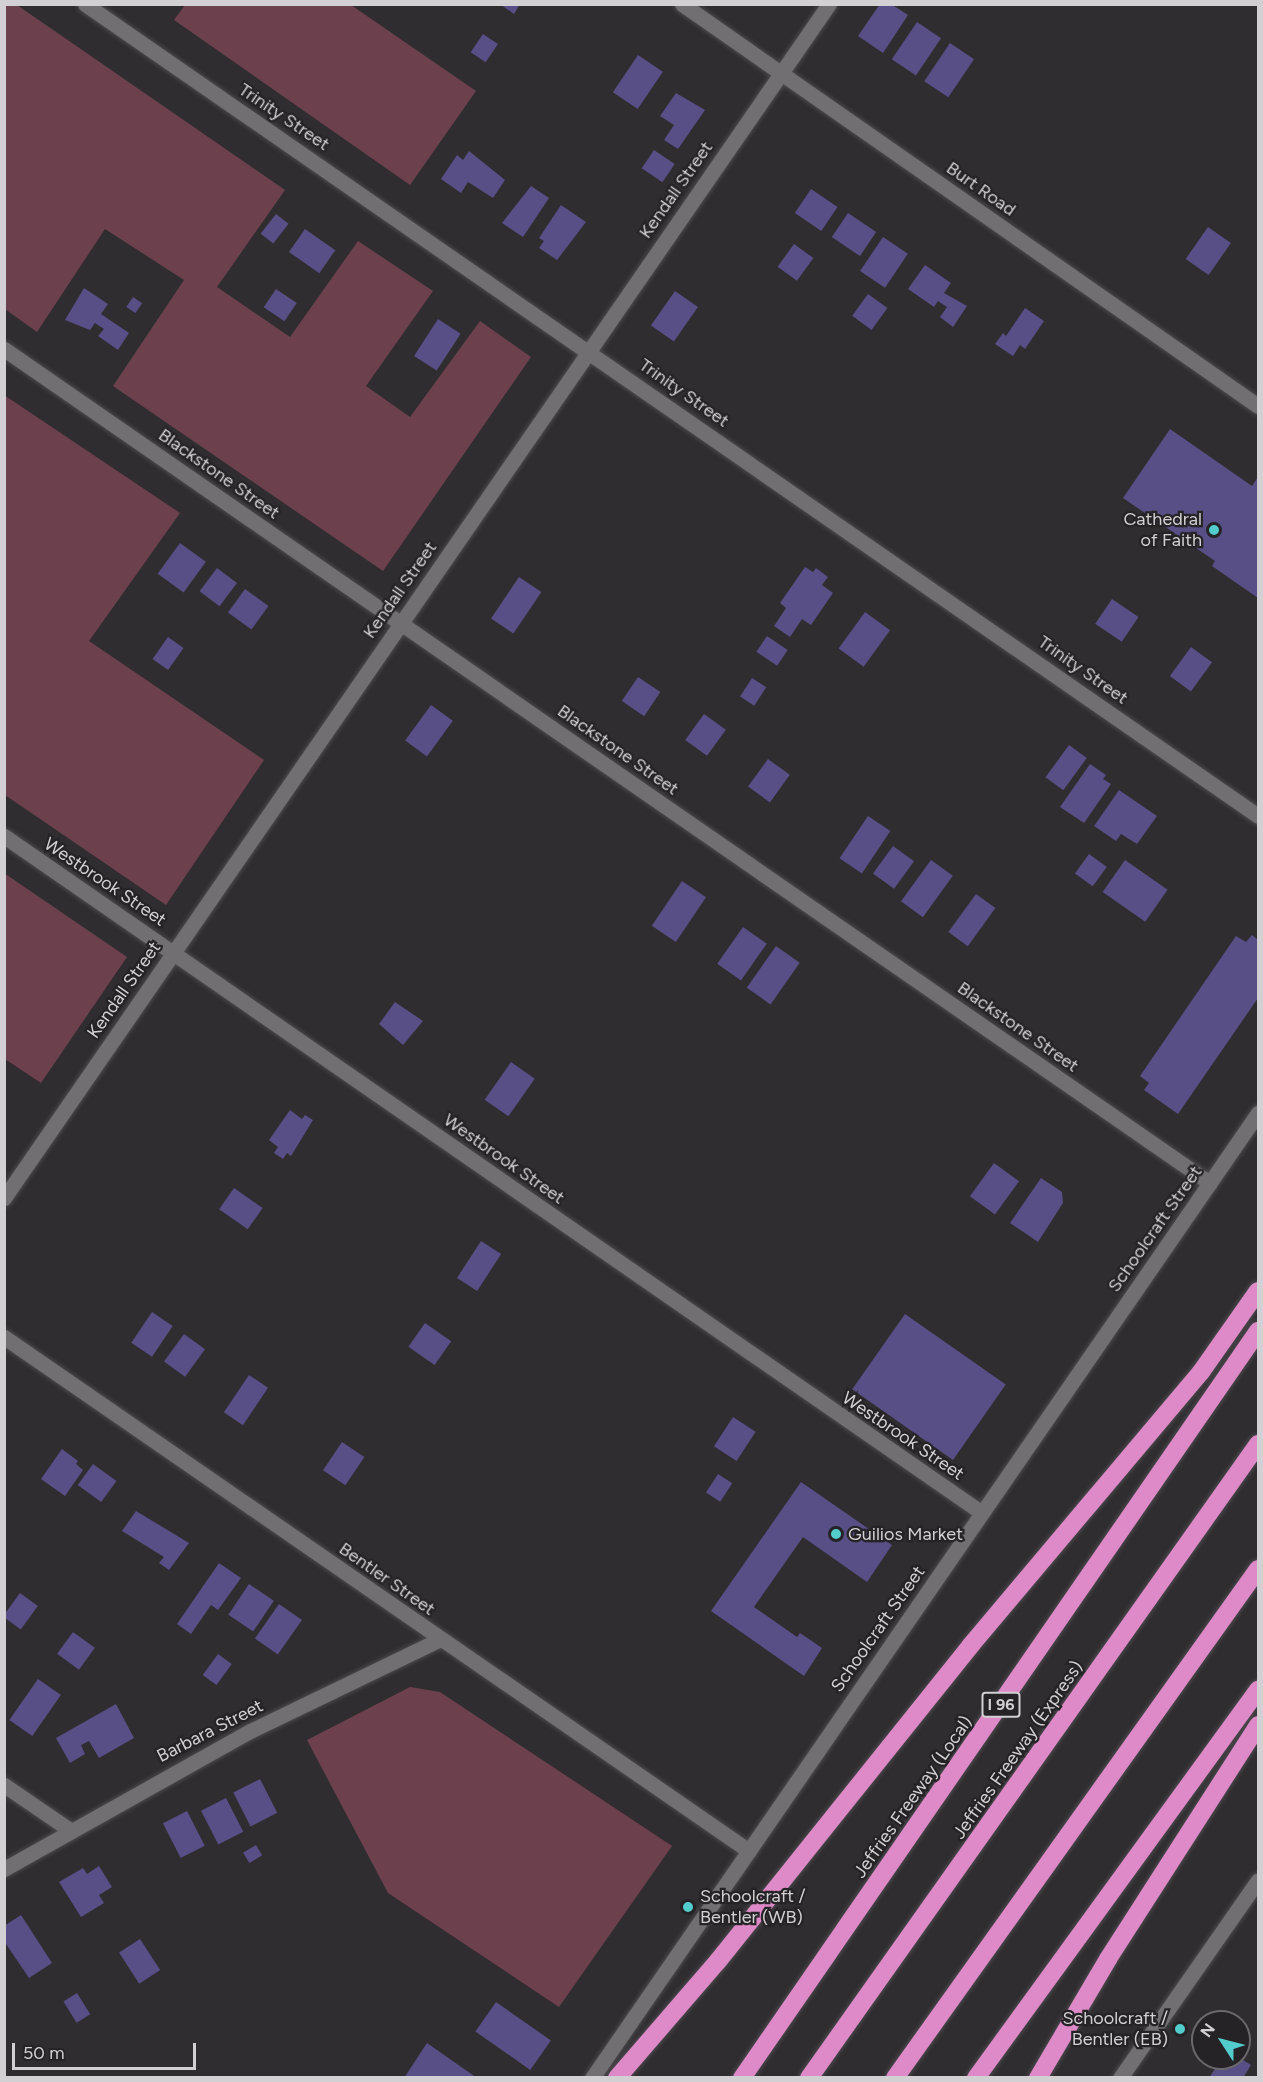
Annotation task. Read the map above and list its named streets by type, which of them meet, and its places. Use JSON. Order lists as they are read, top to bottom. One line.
{"streets":{"highway":["I 96","Jeffries Freeway (Express)","Jeffries Freeway (Local)"],"street":["Trinity Street","Burt Road","Kendall Street","Blackstone Street","Westbrook Street","Schoolcraft Street","Bentler Street","Barbara Street"]},"crossings":[["Trinity Street","Kendall Street"],["Burt Road","Kendall Street"],["Kendall Street","Blackstone Street"],["Kendall Street","Westbrook Street"],["Blackstone Street","Schoolcraft Street"],["Westbrook Street","Schoolcraft Street"],["Schoolcraft Street","Bentler Street"],["Bentler Street","Barbara Street"]],"places":["Cathedral of Faith","Guilios Market","Schoolcraft / Bentler (WB)","Schoolcraft / Bentler (EB)"],"scale_bar":"50 m","north":"top left"}
